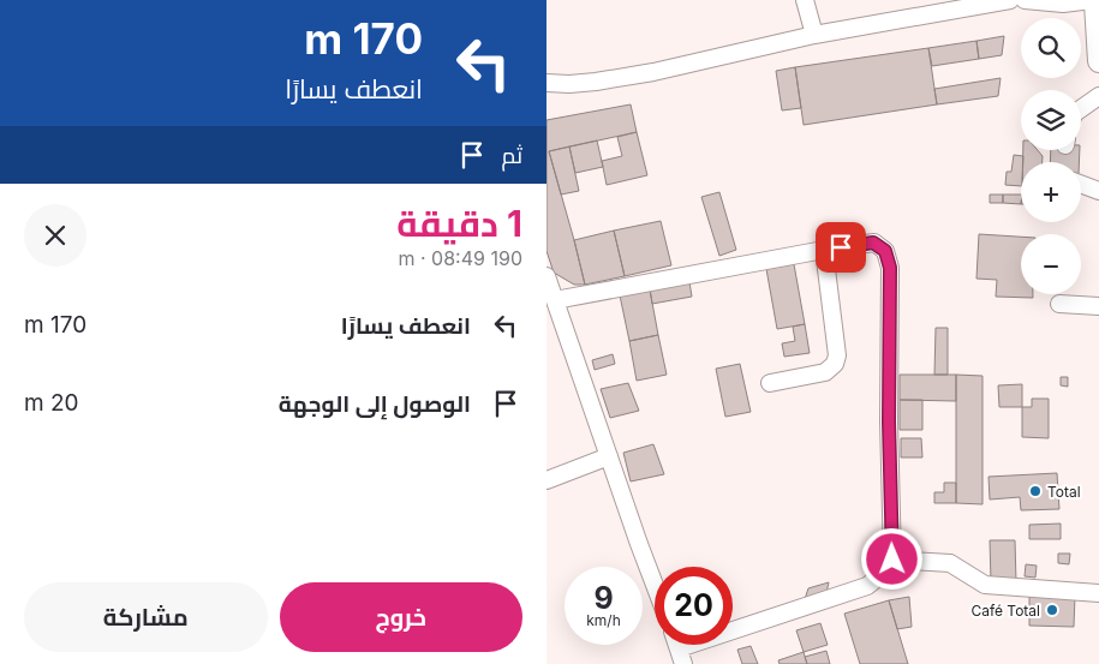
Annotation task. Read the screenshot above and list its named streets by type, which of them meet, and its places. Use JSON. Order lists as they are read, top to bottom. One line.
{"places":["Total","Café Total"],"page":{"turn":["170 m","انعطف يسارًا"],"map_buttons":["+","−"],"then":"ثم","heading":["1 دقيقة","190 m · 08:49"],"list":[{"name":"انعطف يسارًا","value":"170 m"},{"name":"الوصول إلى الوجهة","value":"20 m"}],"speed":"9 km/h","limit":"20","buttons":["خروج","مشاركة"]}}
